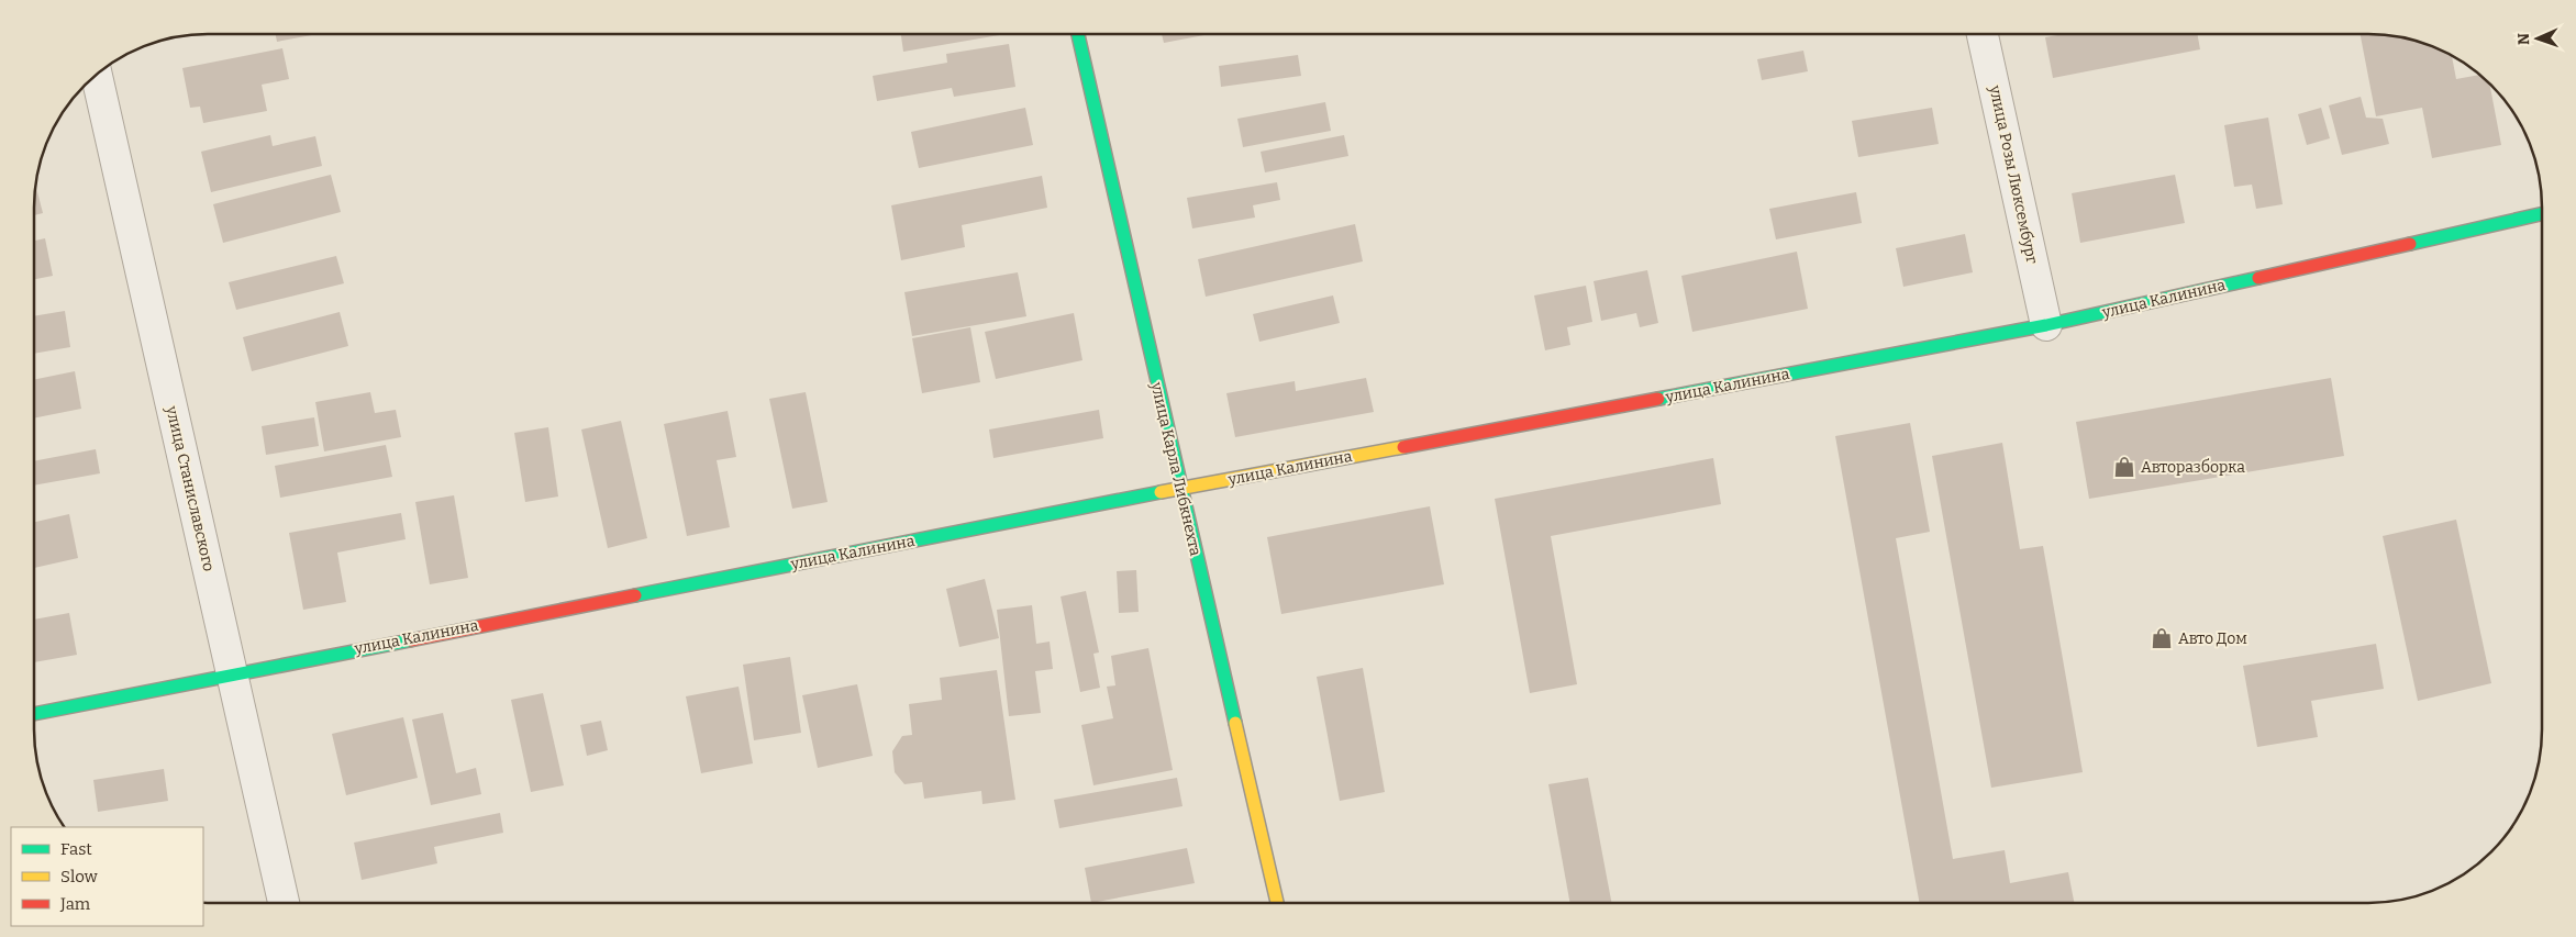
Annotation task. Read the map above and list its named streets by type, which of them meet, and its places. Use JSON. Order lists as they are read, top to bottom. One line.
{"streets":{"street":["улица Розы Люксембург","улица Калинина","улица Карла Либкнехта","улица Станиславского"]},"crossings":[["улица Розы Люксембург","улица Калинина"],["улица Калинина","улица Карла Либкнехта"],["улица Калинина","улица Станиславского"]],"places":{"shop":["Авторазборка","Авто Дом"]},"legend":["Fast","Slow","Jam"],"north":"left"}
